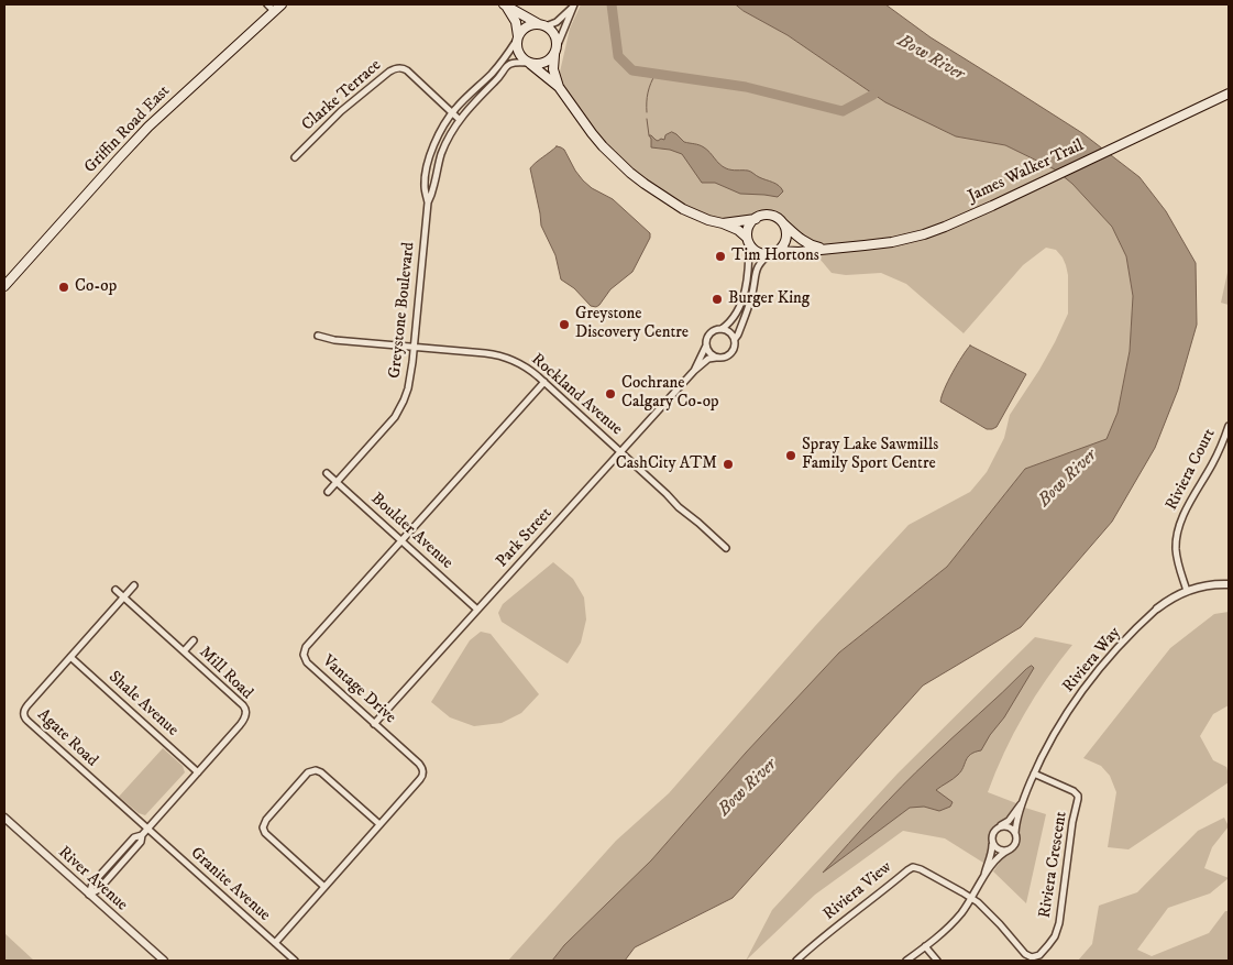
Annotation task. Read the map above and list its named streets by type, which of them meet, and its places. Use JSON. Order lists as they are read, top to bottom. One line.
{"streets":{"main road":["Griffin Road East","James Walker Trail"],"street":["Clarke Terrace","Greystone Boulevard","Rockland Avenue","Riviera Court","Boulder Avenue","Park Street","Riviera Way","Mill Road","Vantage Drive","Shale Avenue","Agate Road","Riviera Crescent","River Avenue","Granite Avenue","Riviera View"]},"crossings":[["Clarke Terrace","Greystone Boulevard"],["Greystone Boulevard","Rockland Avenue"],["Greystone Boulevard","Boulder Avenue"],["Rockland Avenue","Park Street"],["Rockland Avenue","Vantage Drive"],["Riviera Court","Riviera Way"],["Boulder Avenue","Park Street"],["Boulder Avenue","Vantage Drive"],["Park Street","Vantage Drive"],["Riviera Way","Riviera Crescent"],["Riviera Way","Riviera View"],["Mill Road","Shale Avenue"],["Mill Road","Agate Road"],["Mill Road","River Avenue"],["Mill Road","Granite Avenue"],["Vantage Drive","Granite Avenue"],["Shale Avenue","Agate Road"],["Agate Road","Granite Avenue"],["Riviera Crescent","Riviera View"]],"water":["Bow River"],"places":["Tim Hortons","Co-op","Burger King","Greystone Discovery Centre","Cochrane Calgary Co-op","Spray Lake Sawmills Family Sport Centre","CashCity ATM"]}
